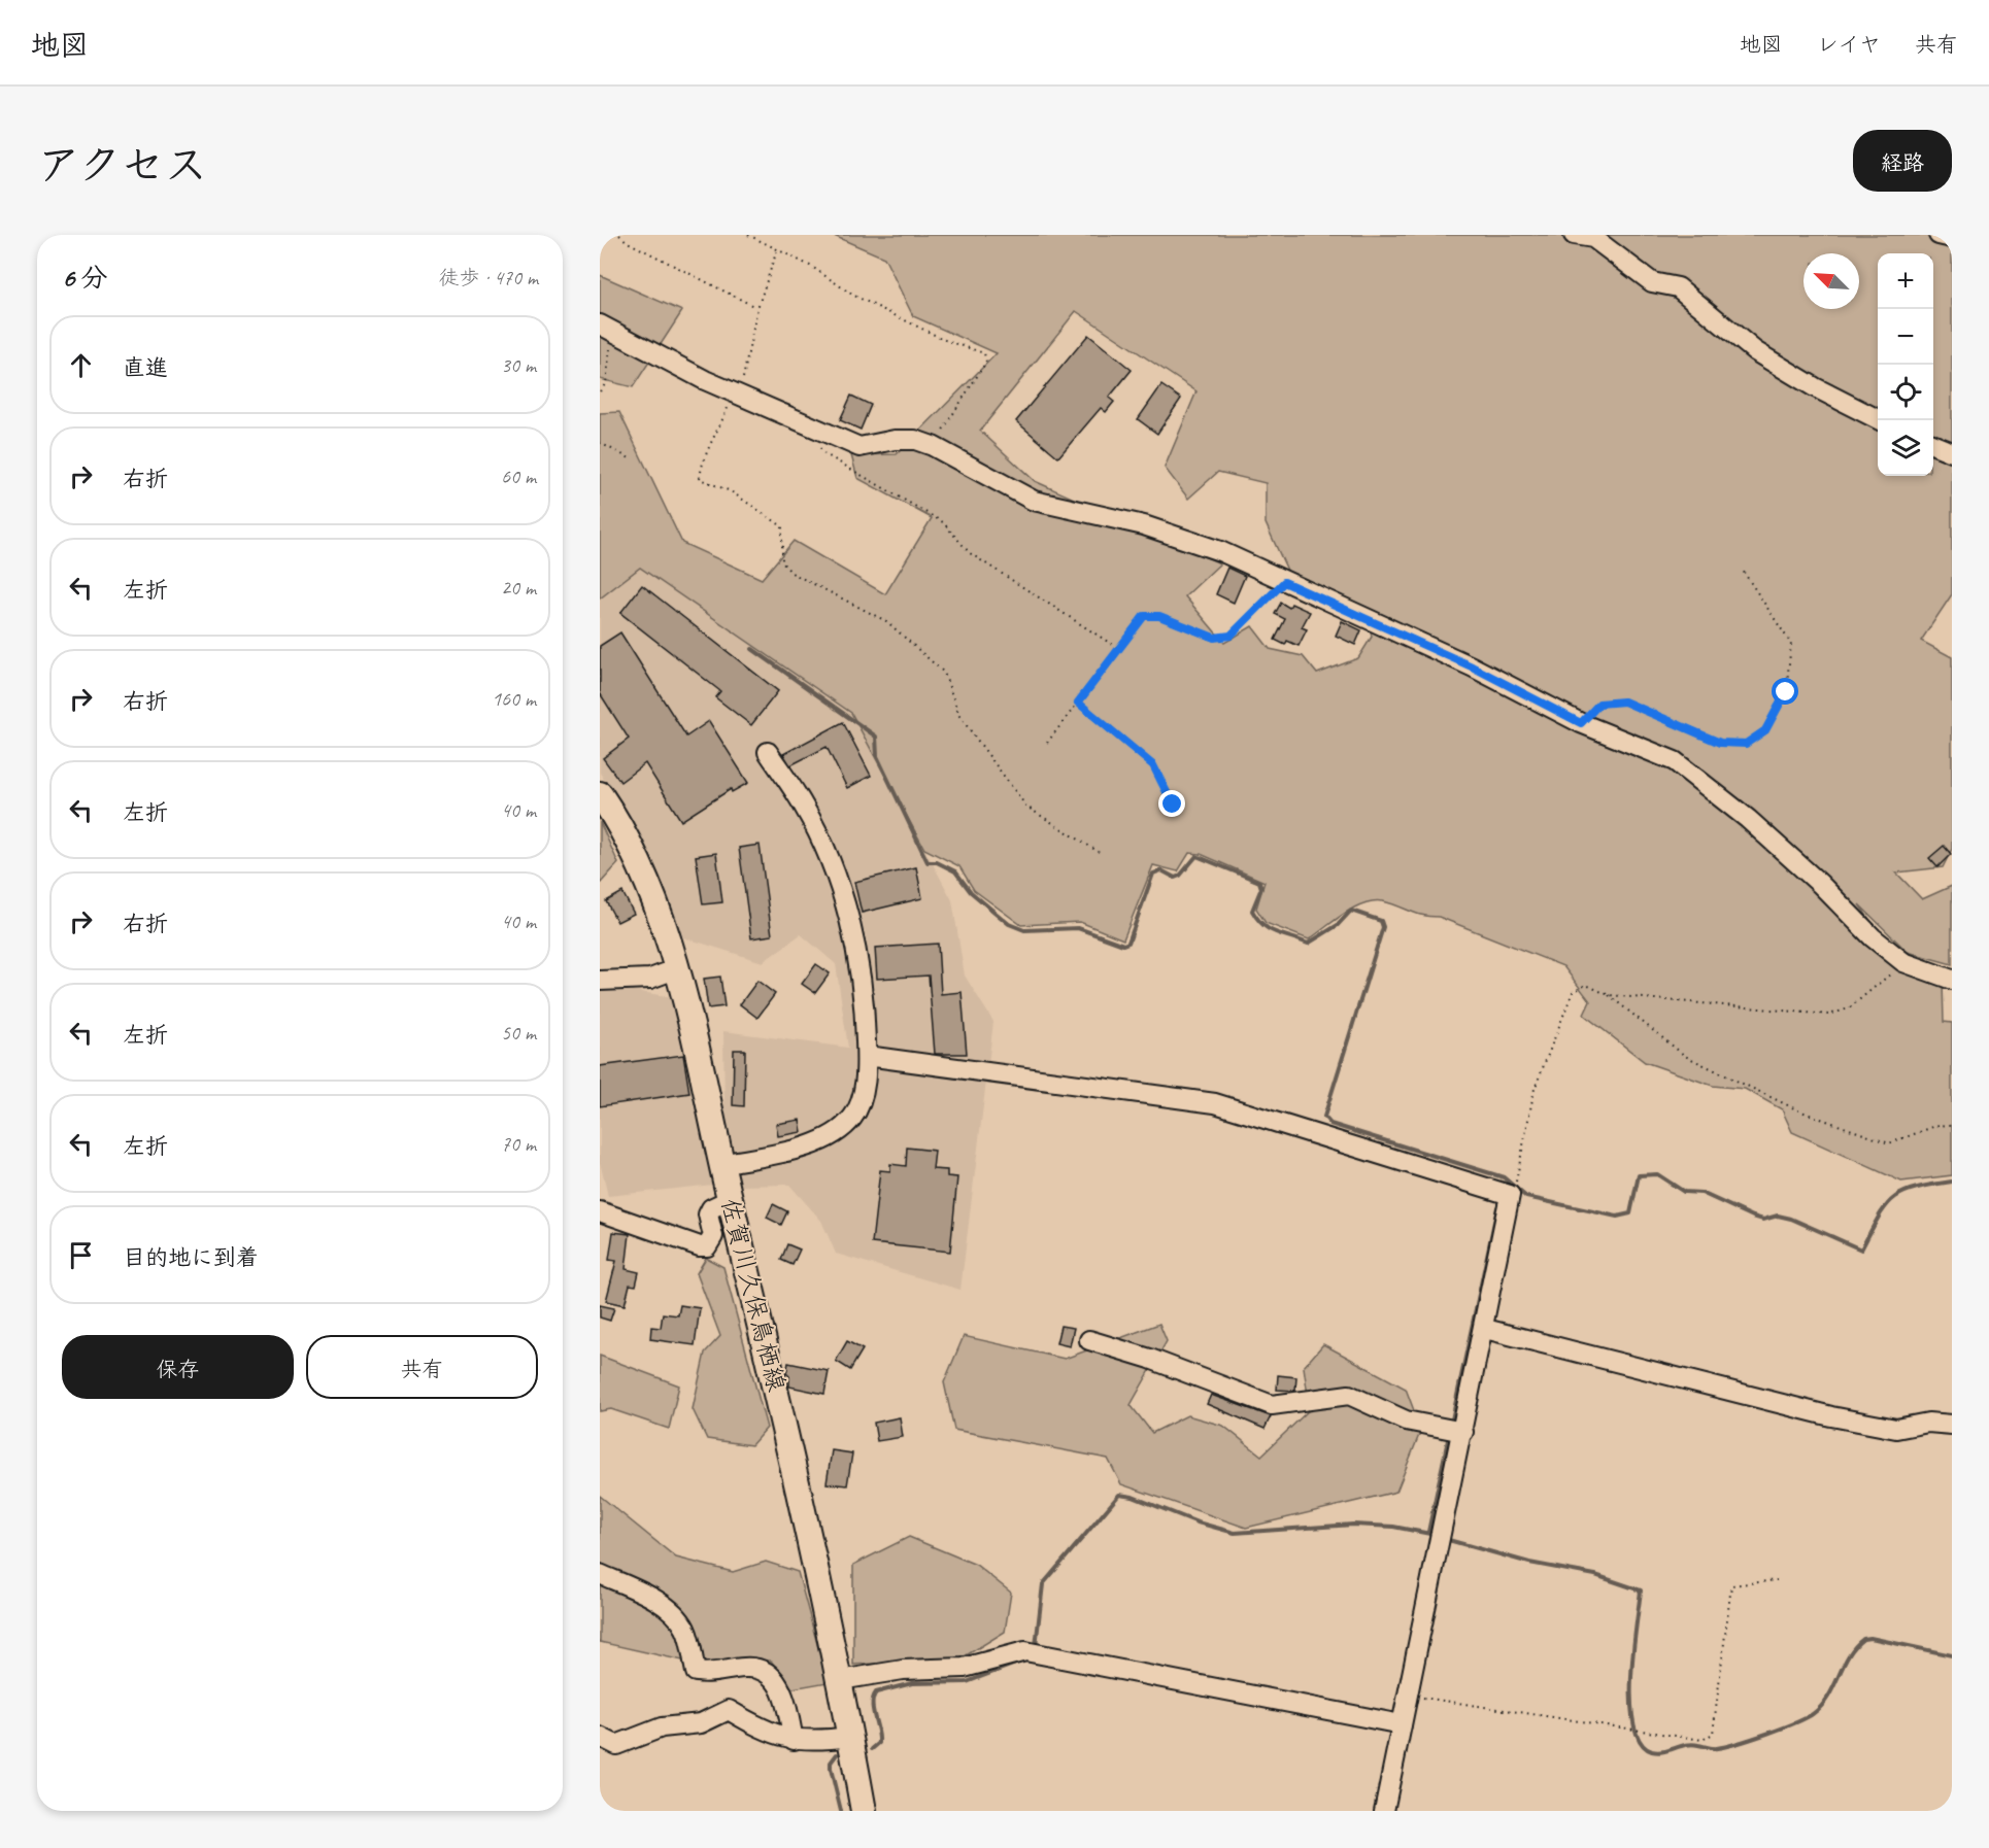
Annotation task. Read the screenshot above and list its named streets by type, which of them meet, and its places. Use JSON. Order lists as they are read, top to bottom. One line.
{"streets":{"main road":["佐賀川久保鳥栖線"]},"north":"top left","page":{"header":"地図","nav":["地図","レイヤ","共有"],"title":"アクセス","buttons":["経路",["保存","共有"]],"heading":["6 分","徒歩 · 470 m"],"map_buttons":["+","−"],"list":[["直進","30 m"],["右折","60 m"],["左折","20 m"],["右折","160 m"],["左折","40 m"],["右折","40 m"],["左折","50 m"],["左折","70 m"],"目的地に到着"]}}
